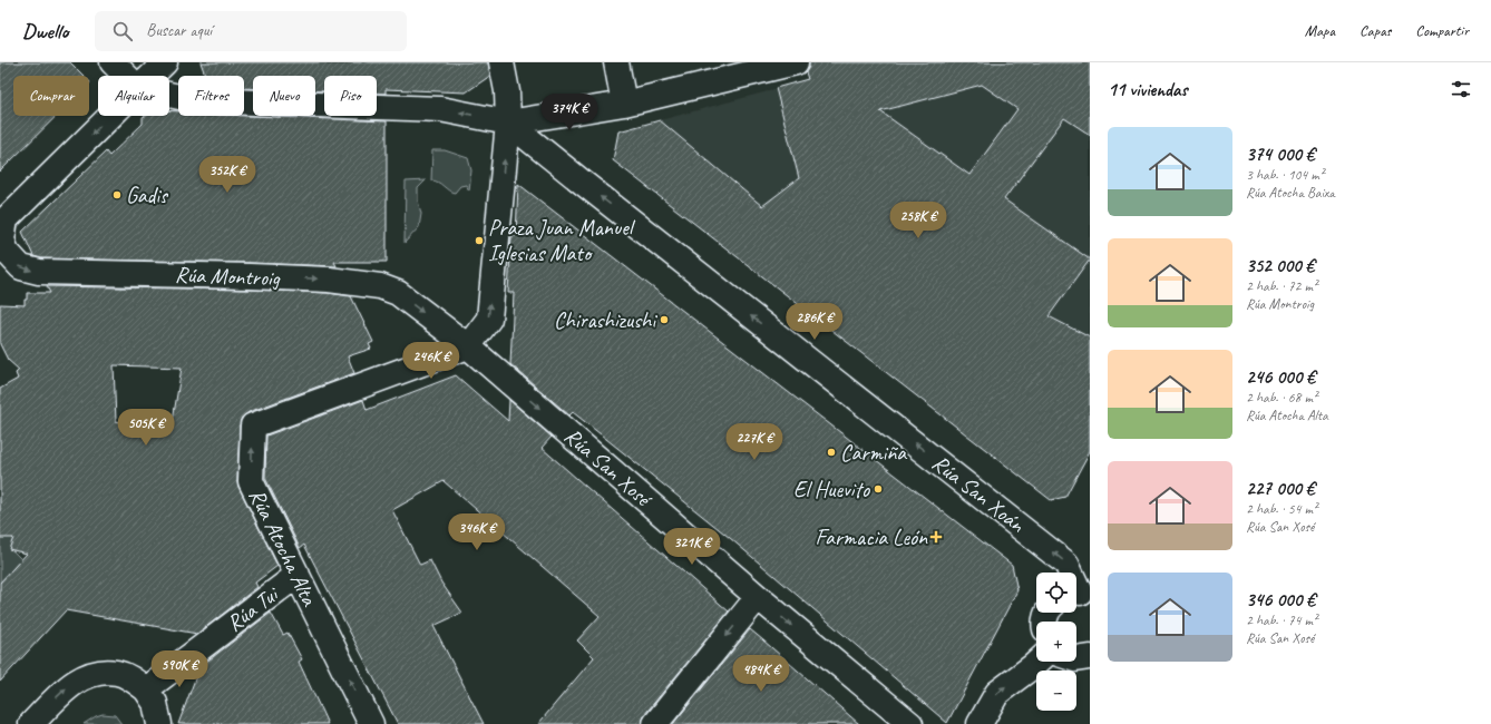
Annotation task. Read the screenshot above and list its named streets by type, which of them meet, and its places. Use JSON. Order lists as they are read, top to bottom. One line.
{"streets":{"street":["Rúa Montroig","Rúa San Xosé","Rúa San Xoán","Rúa Atocha Alta","Rúa Tui"]},"crossings":[["Rúa Montroig","Rúa San Xosé"],["Rúa Montroig","Rúa Atocha Alta"],["Rúa San Xosé","Rúa Atocha Alta"],["Rúa Atocha Alta","Rúa Tui"]],"one_way":["Rúa San Xosé","Rúa San Xoán"],"places":{"other":["Gadis","Praza Juan Manuel Iglesias Mato","Chirashizushi","Carmiña","El Huevito"],"health":["Farmacia León"]},"page":{"header":"Dwello","search":"Buscar aquí","nav":["Mapa","Capas","Compartir"],"heading":"11 viviendas","chip":["Comprar","Alquilar","Filtros","Nuevo","Piso"],"price":["374K €","352K €","258K €","286K €","246K €","505K €","227K €","346K €","321K €","590K €","484K €"],"list":[{"name":"374 000 €","note":"3 hab. · 104 m² · Rúa Atocha Baixa"},{"name":"352 000 €","note":"2 hab. · 72 m² · Rúa Montroig"},{"name":"246 000 €","note":"2 hab. · 68 m² · Rúa Atocha Alta"},{"name":"227 000 €","note":"2 hab. · 54 m² · Rúa San Xosé"},{"name":"346 000 €","note":"2 hab. · 74 m² · Rúa San Xosé"}],"map_buttons":["+","−"]}}
